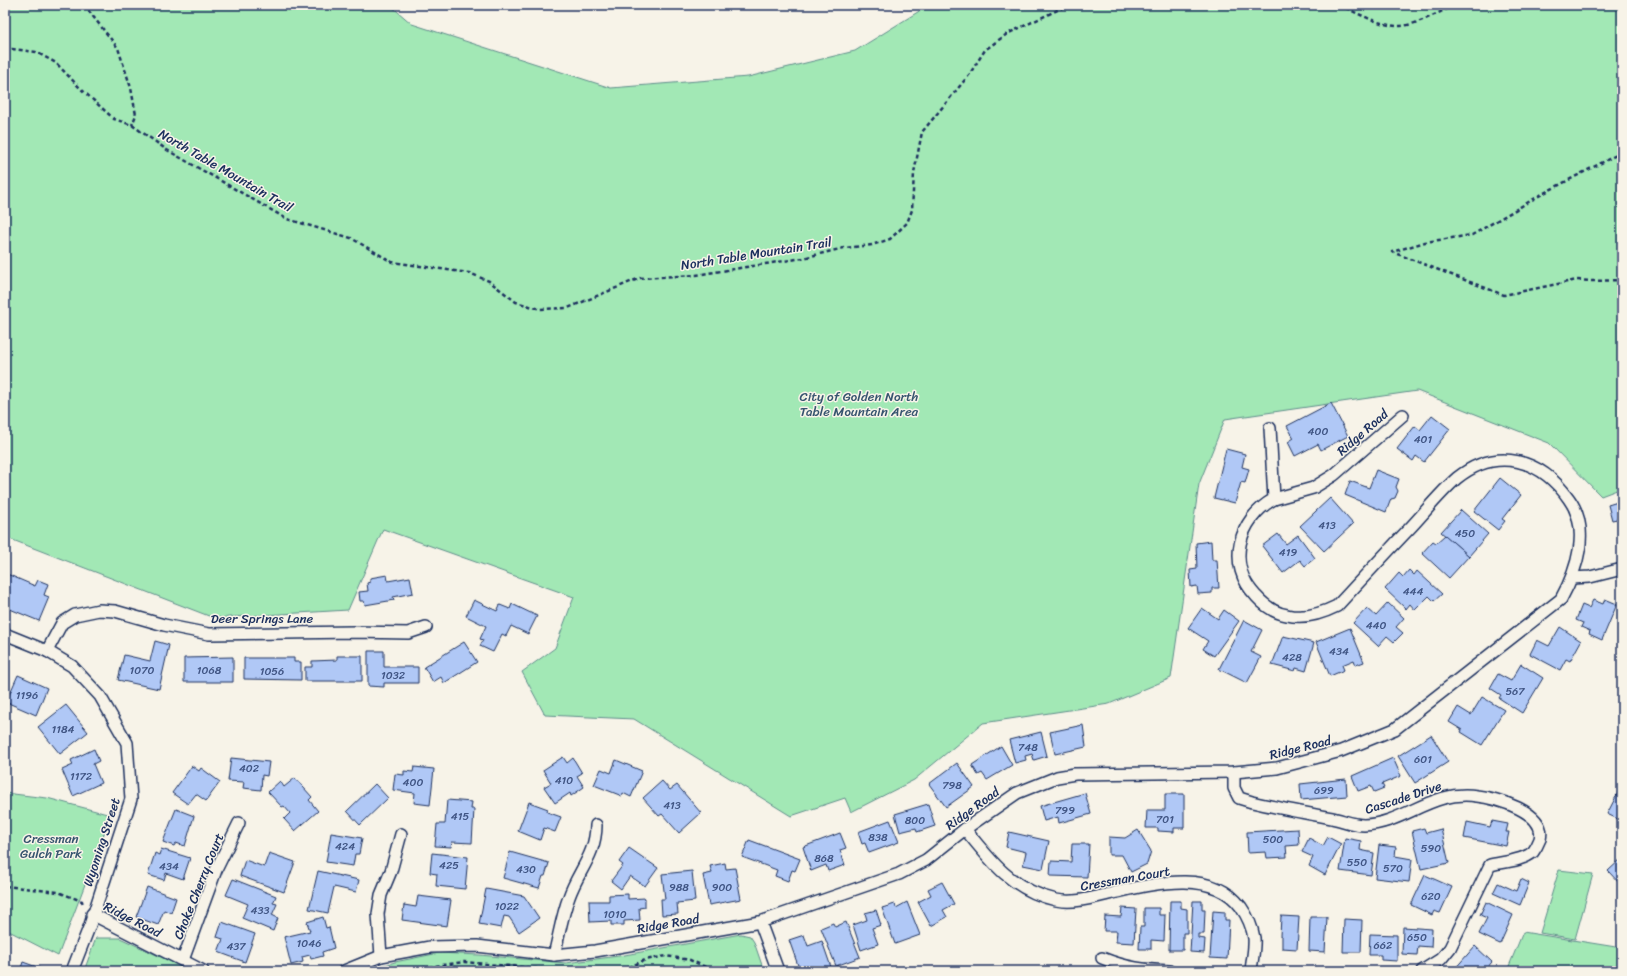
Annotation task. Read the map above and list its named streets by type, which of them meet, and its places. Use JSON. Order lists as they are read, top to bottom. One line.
{"streets":{"street":["Ridge Road","Deer Springs Lane","Cascade Drive","Wyoming Street","Cressman Court","Choke Cherry Court"],"path":["North Table Mountain Trail"]},"crossings":[["Ridge Road","Cascade Drive"],["Ridge Road","Wyoming Street"],["Ridge Road","Cressman Court"],["Ridge Road","Choke Cherry Court"],["Deer Springs Lane","Wyoming Street"]],"parks":["City of Golden North Table Mountain Area","Cressman Gulch Park"],"house_numbers":["400","401","413","450","419","444","440","434","428","1070","1068","1056","1032","567","1196","1184","748","601","402","1172","410","400","798","699","413","799","415","701","800","838","500","424","590","868","550","425","434","570","430","988","900","620","1022","433","1010","650","1046","662","437"]}
